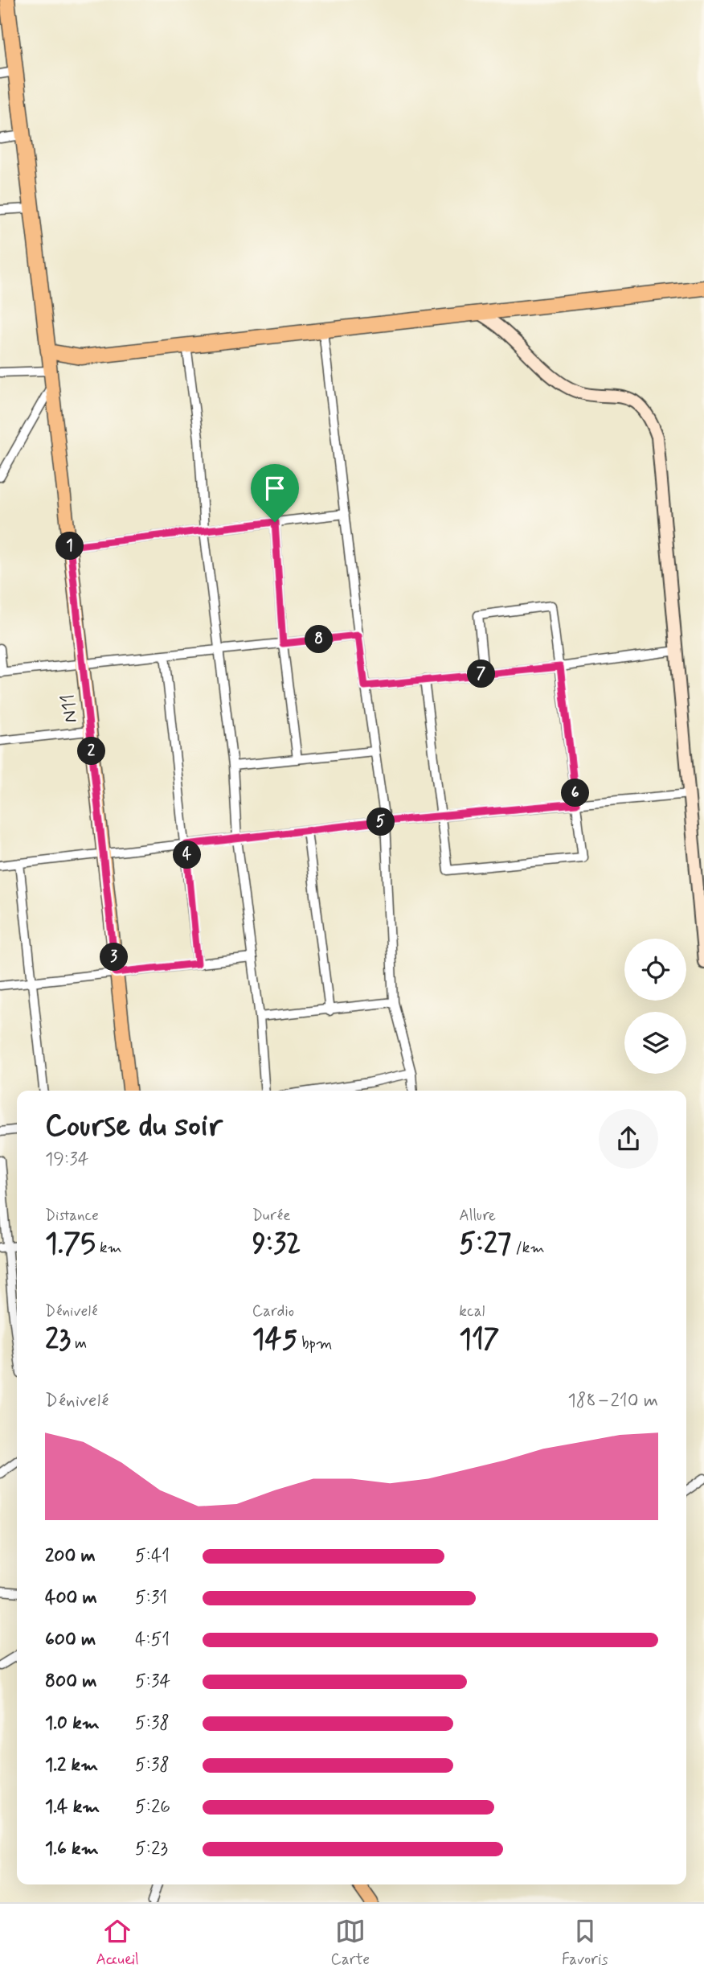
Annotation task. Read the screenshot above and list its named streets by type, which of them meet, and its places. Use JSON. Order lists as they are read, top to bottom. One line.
{"streets":{"main road":["N11"]},"page":{"pins":["1","8","7","2","6","5","4","3"],"heading":["Course du soir","19:34"],"stats":[["Distance","1.75 km"],["Durée","9:32"],["Allure","5:27 /km"],["Dénivelé","23 m"],["Cardio","145 bpm"],["kcal","117"]],"chart":["Dénivelé","188–210 m"],"list":[{"name":"200 m","note":"5:41"},{"name":"400 m","note":"5:31"},{"name":"600 m","note":"4:51"},{"name":"800 m","note":"5:34"},{"name":"1.0 km","note":"5:38"},{"name":"1.2 km","note":"5:38"},{"name":"1.4 km","note":"5:26"},{"name":"1.6 km","note":"5:23"}],"tabs":["Accueil","Carte","Favoris"]}}
